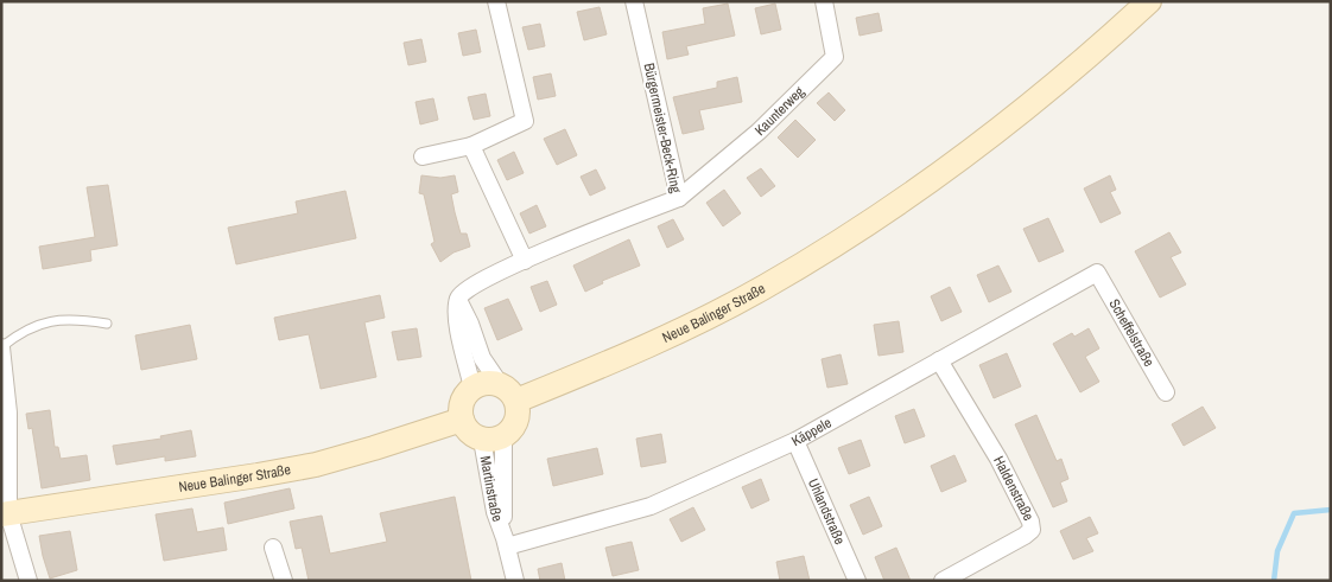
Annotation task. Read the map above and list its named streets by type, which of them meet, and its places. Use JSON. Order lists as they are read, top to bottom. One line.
{"streets":{"main road":["Neue Balinger Straße"],"street":["Kaunterweg","Bürgermeister-Beck-Ring","Scheffelstraße","Käppele","Haldenstraße","Martinstraße","Uhlandstraße"]},"crossings":[["Kaunterweg","Bürgermeister-Beck-Ring"],["Neue Balinger Straße","Martinstraße"],["Scheffelstraße","Käppele"],["Käppele","Haldenstraße"],["Käppele","Martinstraße"],["Käppele","Uhlandstraße"]]}
